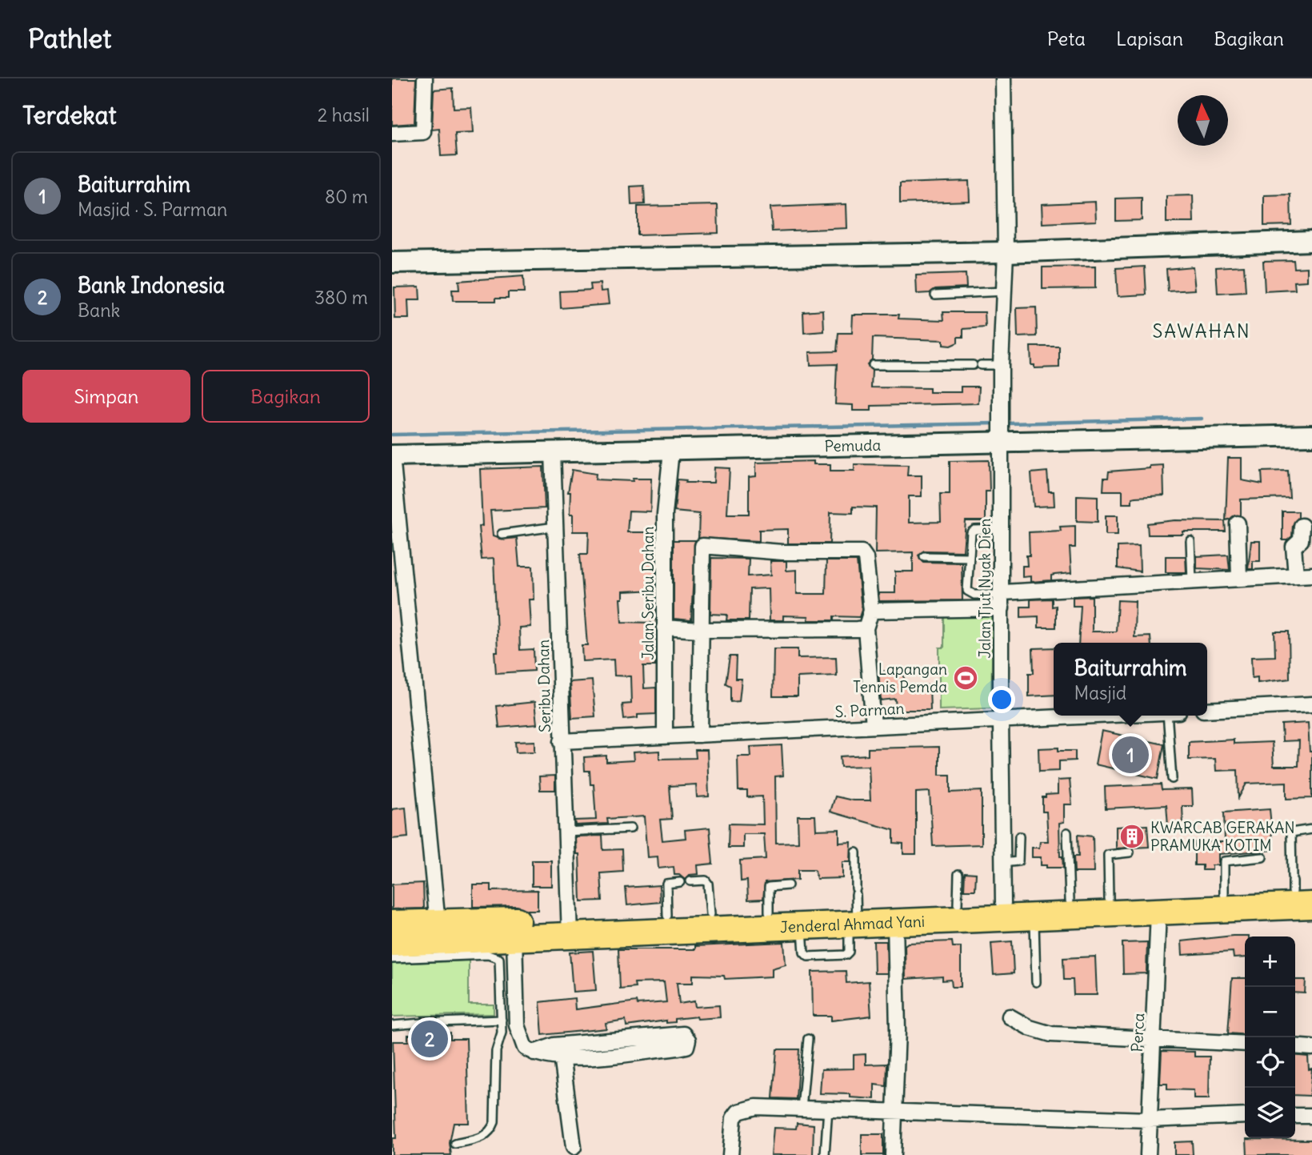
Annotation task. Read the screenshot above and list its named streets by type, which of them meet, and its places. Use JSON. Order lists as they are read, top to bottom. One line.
{"streets":{"highway":["Jenderal Ahmad Yani"],"street":["Pemuda","Jalan Tjut Nyak Dien","Jalan Seribu Dahan","Seribu Dahan","S. Parman","Perca"]},"crossings":[["Pemuda","Jalan Tjut Nyak Dien"],["Pemuda","Jalan Seribu Dahan"],["Pemuda","Seribu Dahan"],["Jalan Tjut Nyak Dien","S. Parman"],["Jalan Tjut Nyak Dien","Jenderal Ahmad Yani"],["Jalan Seribu Dahan","S. Parman"],["Seribu Dahan","S. Parman"],["Seribu Dahan","Jenderal Ahmad Yani"],["Jenderal Ahmad Yani","Perca"]],"districts":["SAWAHAN"],"places":{"sports":["Lapangan Tennis Pemda"],"building":["KWARCAB GERAKAN PRAMUKA KOTIM"]},"north":"top","page":{"header":"Pathlet","nav":["Peta","Lapisan","Bagikan"],"heading":["Terdekat","2 hasil"],"list":[{"mark":"1","name":"Baiturrahim","note":"Masjid · S. Parman","value":"80 m"},{"mark":"2","name":"Bank Indonesia","note":"Bank","value":"380 m"}],"buttons":["Simpan","Bagikan"],"popup":["Baiturrahim","Masjid"],"pins":["1","2"],"map_buttons":["+","−"]}}
